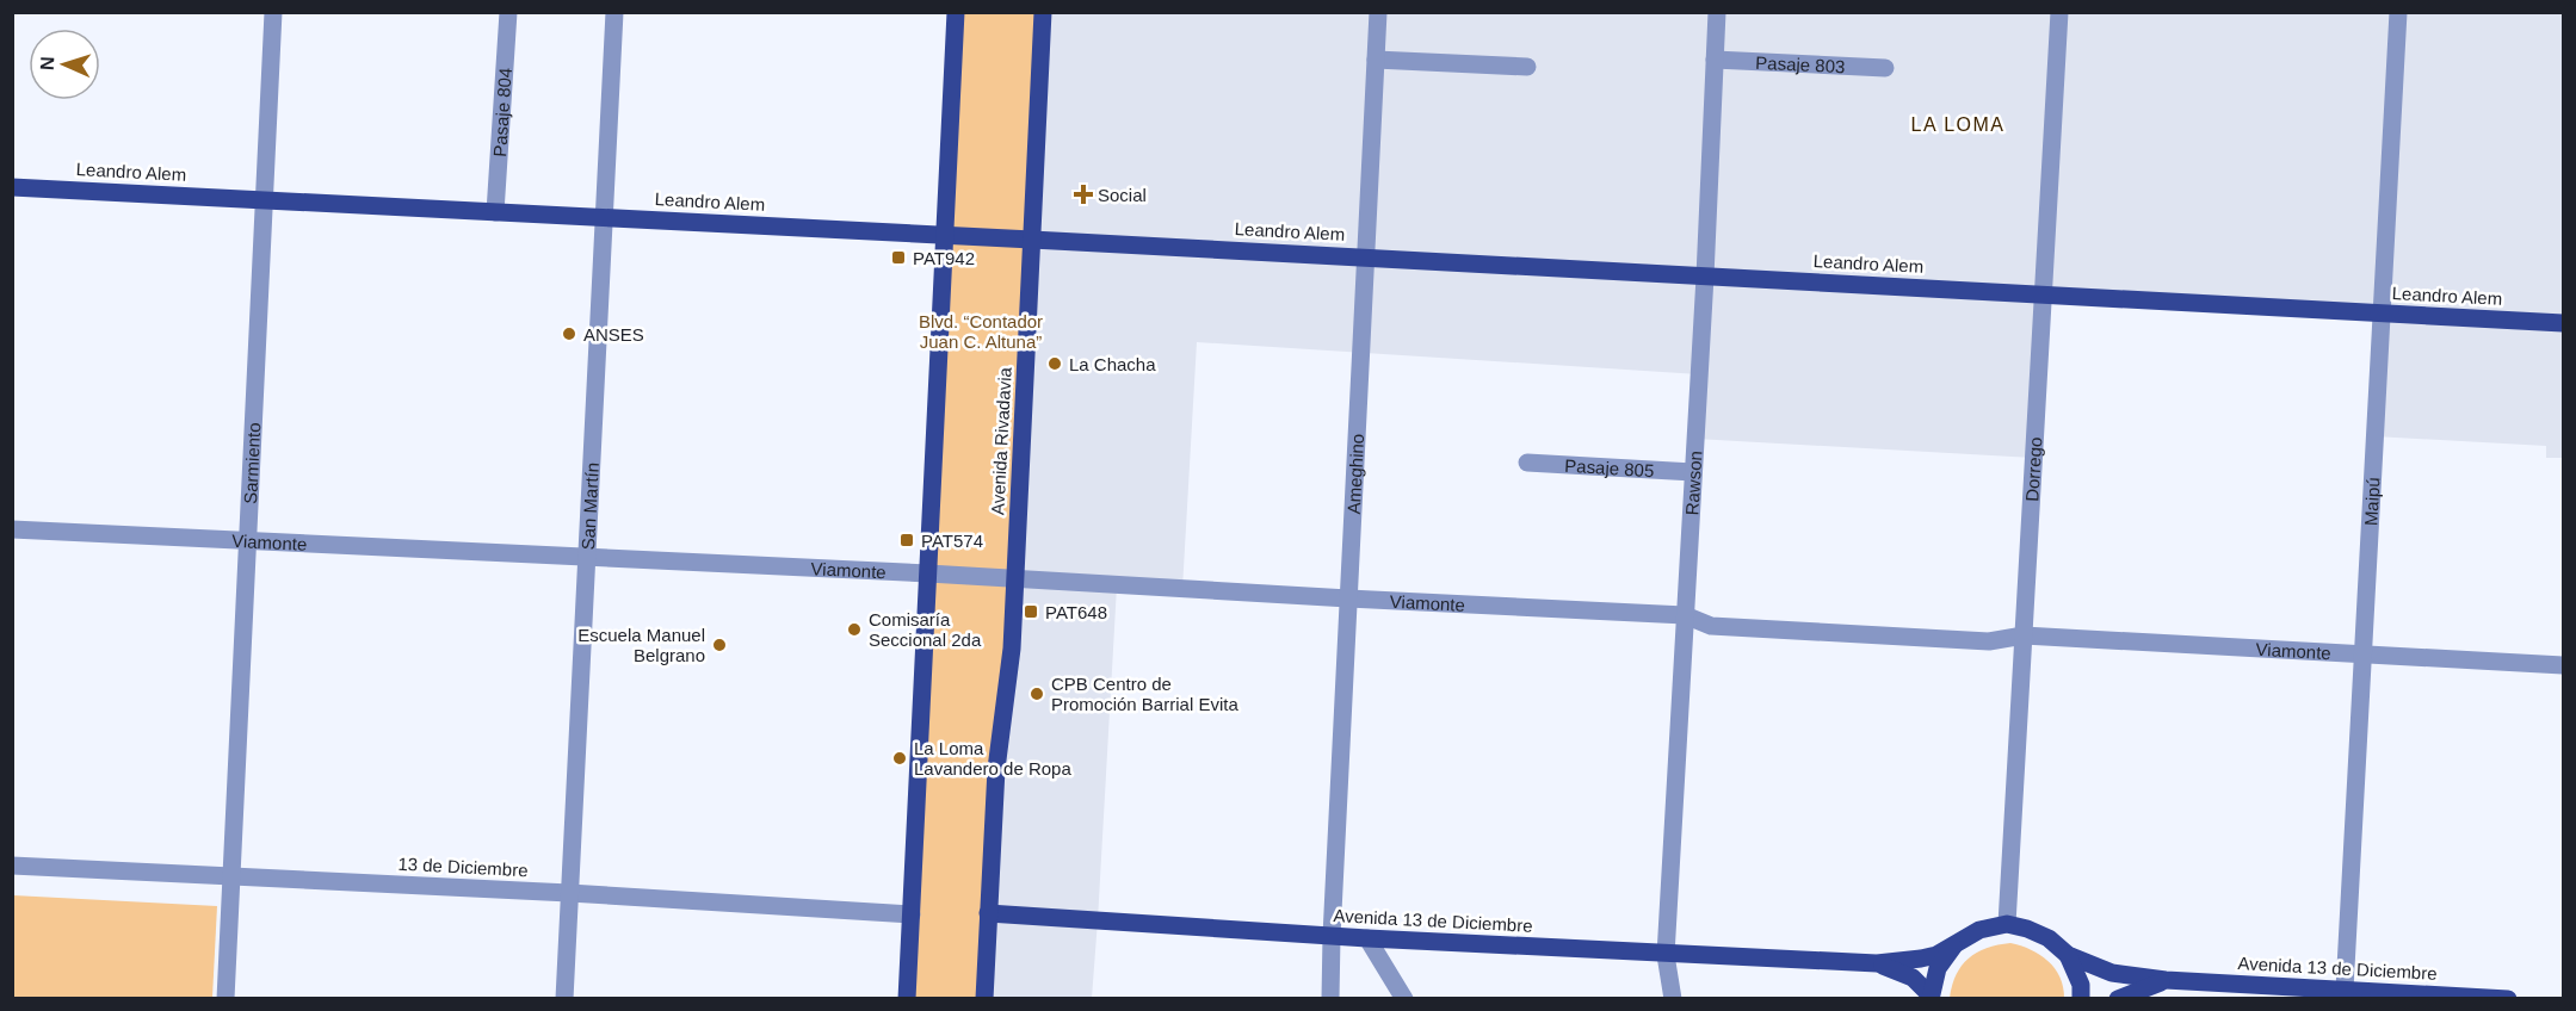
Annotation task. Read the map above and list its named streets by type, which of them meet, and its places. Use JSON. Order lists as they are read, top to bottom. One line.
{"streets":{"main road":["Leandro Alem","Avenida Rivadavia","Avenida 13 de Diciembre"],"street":["Pasaje 803","Pasaje 804","Sarmiento","Pasaje 805","Dorrego","Ameghino","Rawson","Maipú","San Martín","Viamonte","13 de Diciembre"]},"crossings":[["Pasaje 803","Rawson"],["Pasaje 804","Leandro Alem"],["Leandro Alem","Avenida Rivadavia"],["Leandro Alem","Sarmiento"],["Leandro Alem","Dorrego"],["Leandro Alem","Ameghino"],["Leandro Alem","Rawson"],["Leandro Alem","Maipú"],["Leandro Alem","San Martín"],["Avenida Rivadavia","Viamonte"],["Avenida Rivadavia","Avenida 13 de Diciembre"],["Sarmiento","Viamonte"],["Sarmiento","13 de Diciembre"],["Pasaje 805","Rawson"],["Dorrego","Viamonte"],["Ameghino","Viamonte"],["Ameghino","Avenida 13 de Diciembre"],["Rawson","Viamonte"],["Rawson","Avenida 13 de Diciembre"],["Maipú","Viamonte"],["Maipú","Avenida 13 de Diciembre"],["San Martín","Viamonte"],["San Martín","13 de Diciembre"]],"districts":["LA LOMA"],"parks":["Blvd. “Contador Juan C. Altuna”"],"places":{"health":["Social"],"transit":["PAT942","PAT574","PAT648"],"other":["ANSES","La Chacha","Comisaría Seccional 2da","Escuela Manuel Belgrano","CPB Centro de Promoción Barrial Evita","La Loma Lavandero de Ropa"]},"north":"left"}
